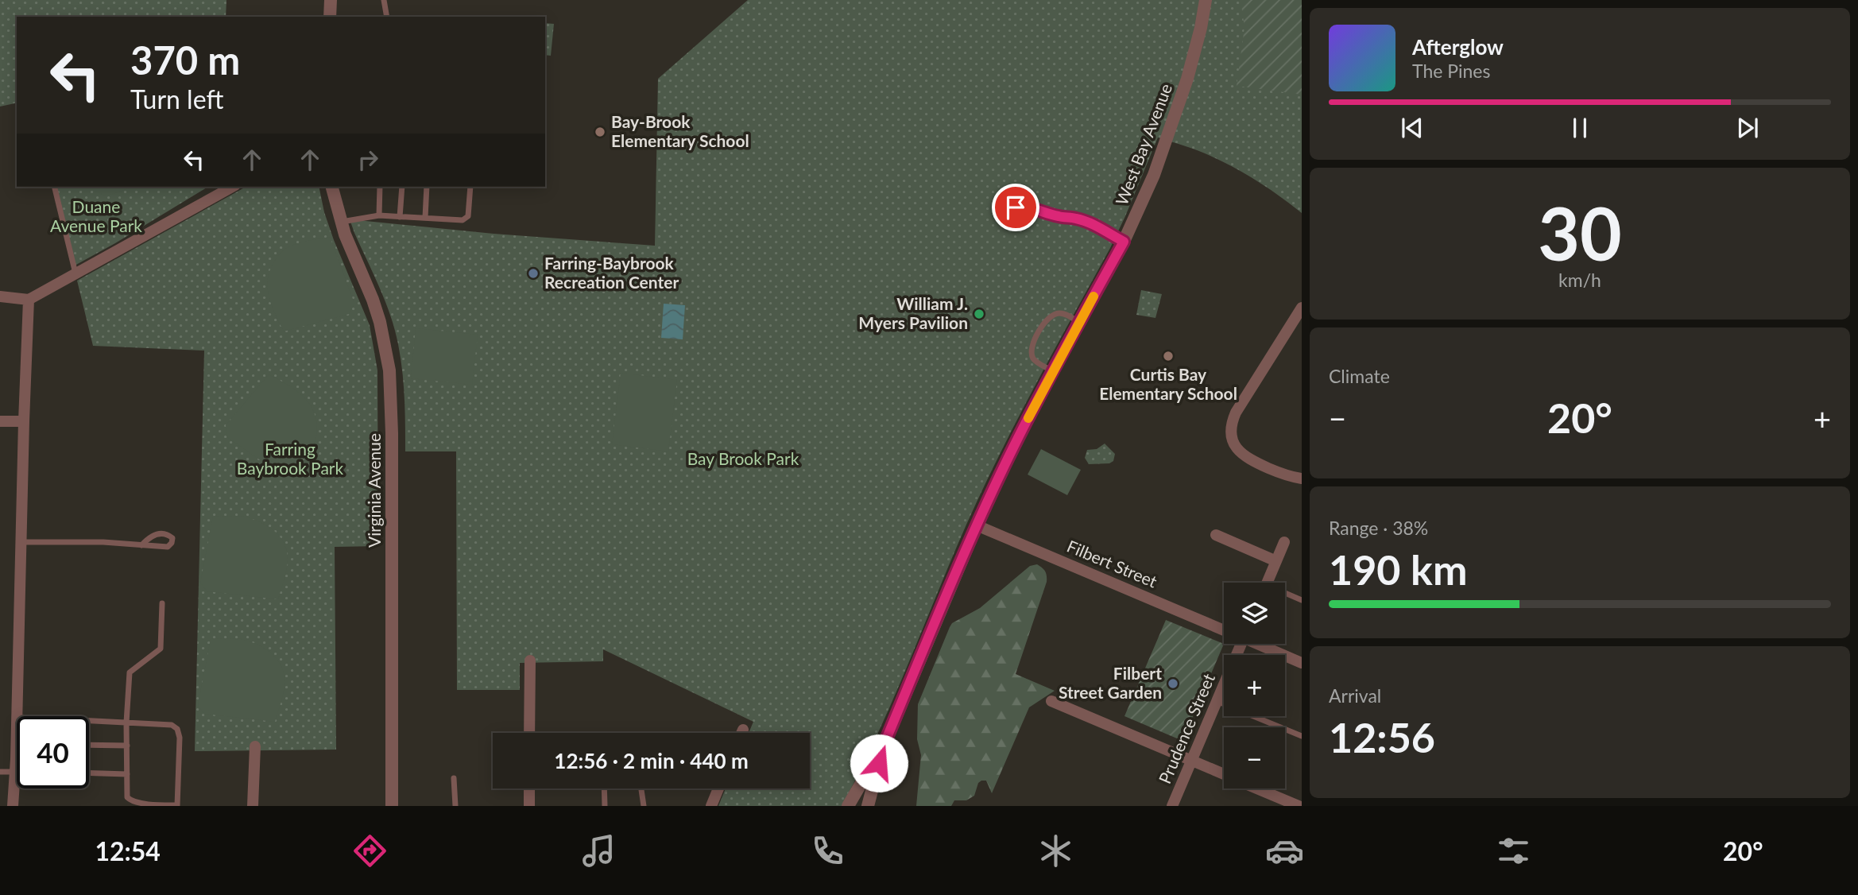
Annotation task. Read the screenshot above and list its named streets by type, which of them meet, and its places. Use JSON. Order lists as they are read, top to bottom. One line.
{"streets":{"street":["West Bay Avenue","Virginia Avenue","Filbert Street","Prudence Street"]},"crossings":[["West Bay Avenue","Filbert Street"]],"parks":["Duane Avenue Park","Farring Baybrook Park","Bay Brook Park"],"places":["Bay-Brook Elementary School","Farring-Baybrook Recreation Center","William J. Myers Pavilion","Curtis Bay Elementary School","Filbert Street Garden"],"page":{"turn":["370 m","Turn left"],"song":["Afterglow","The Pines"],"tile":[["30","km/h"],"Climate",["Range · 38%","190 km"],["Arrival","12:56"]],"heat":["−","20°","+"],"map_buttons":["+","−"],"limit":"40","trip":"12:56 · 2 min · 440 m","tabs":["12:54","20°"]}}
